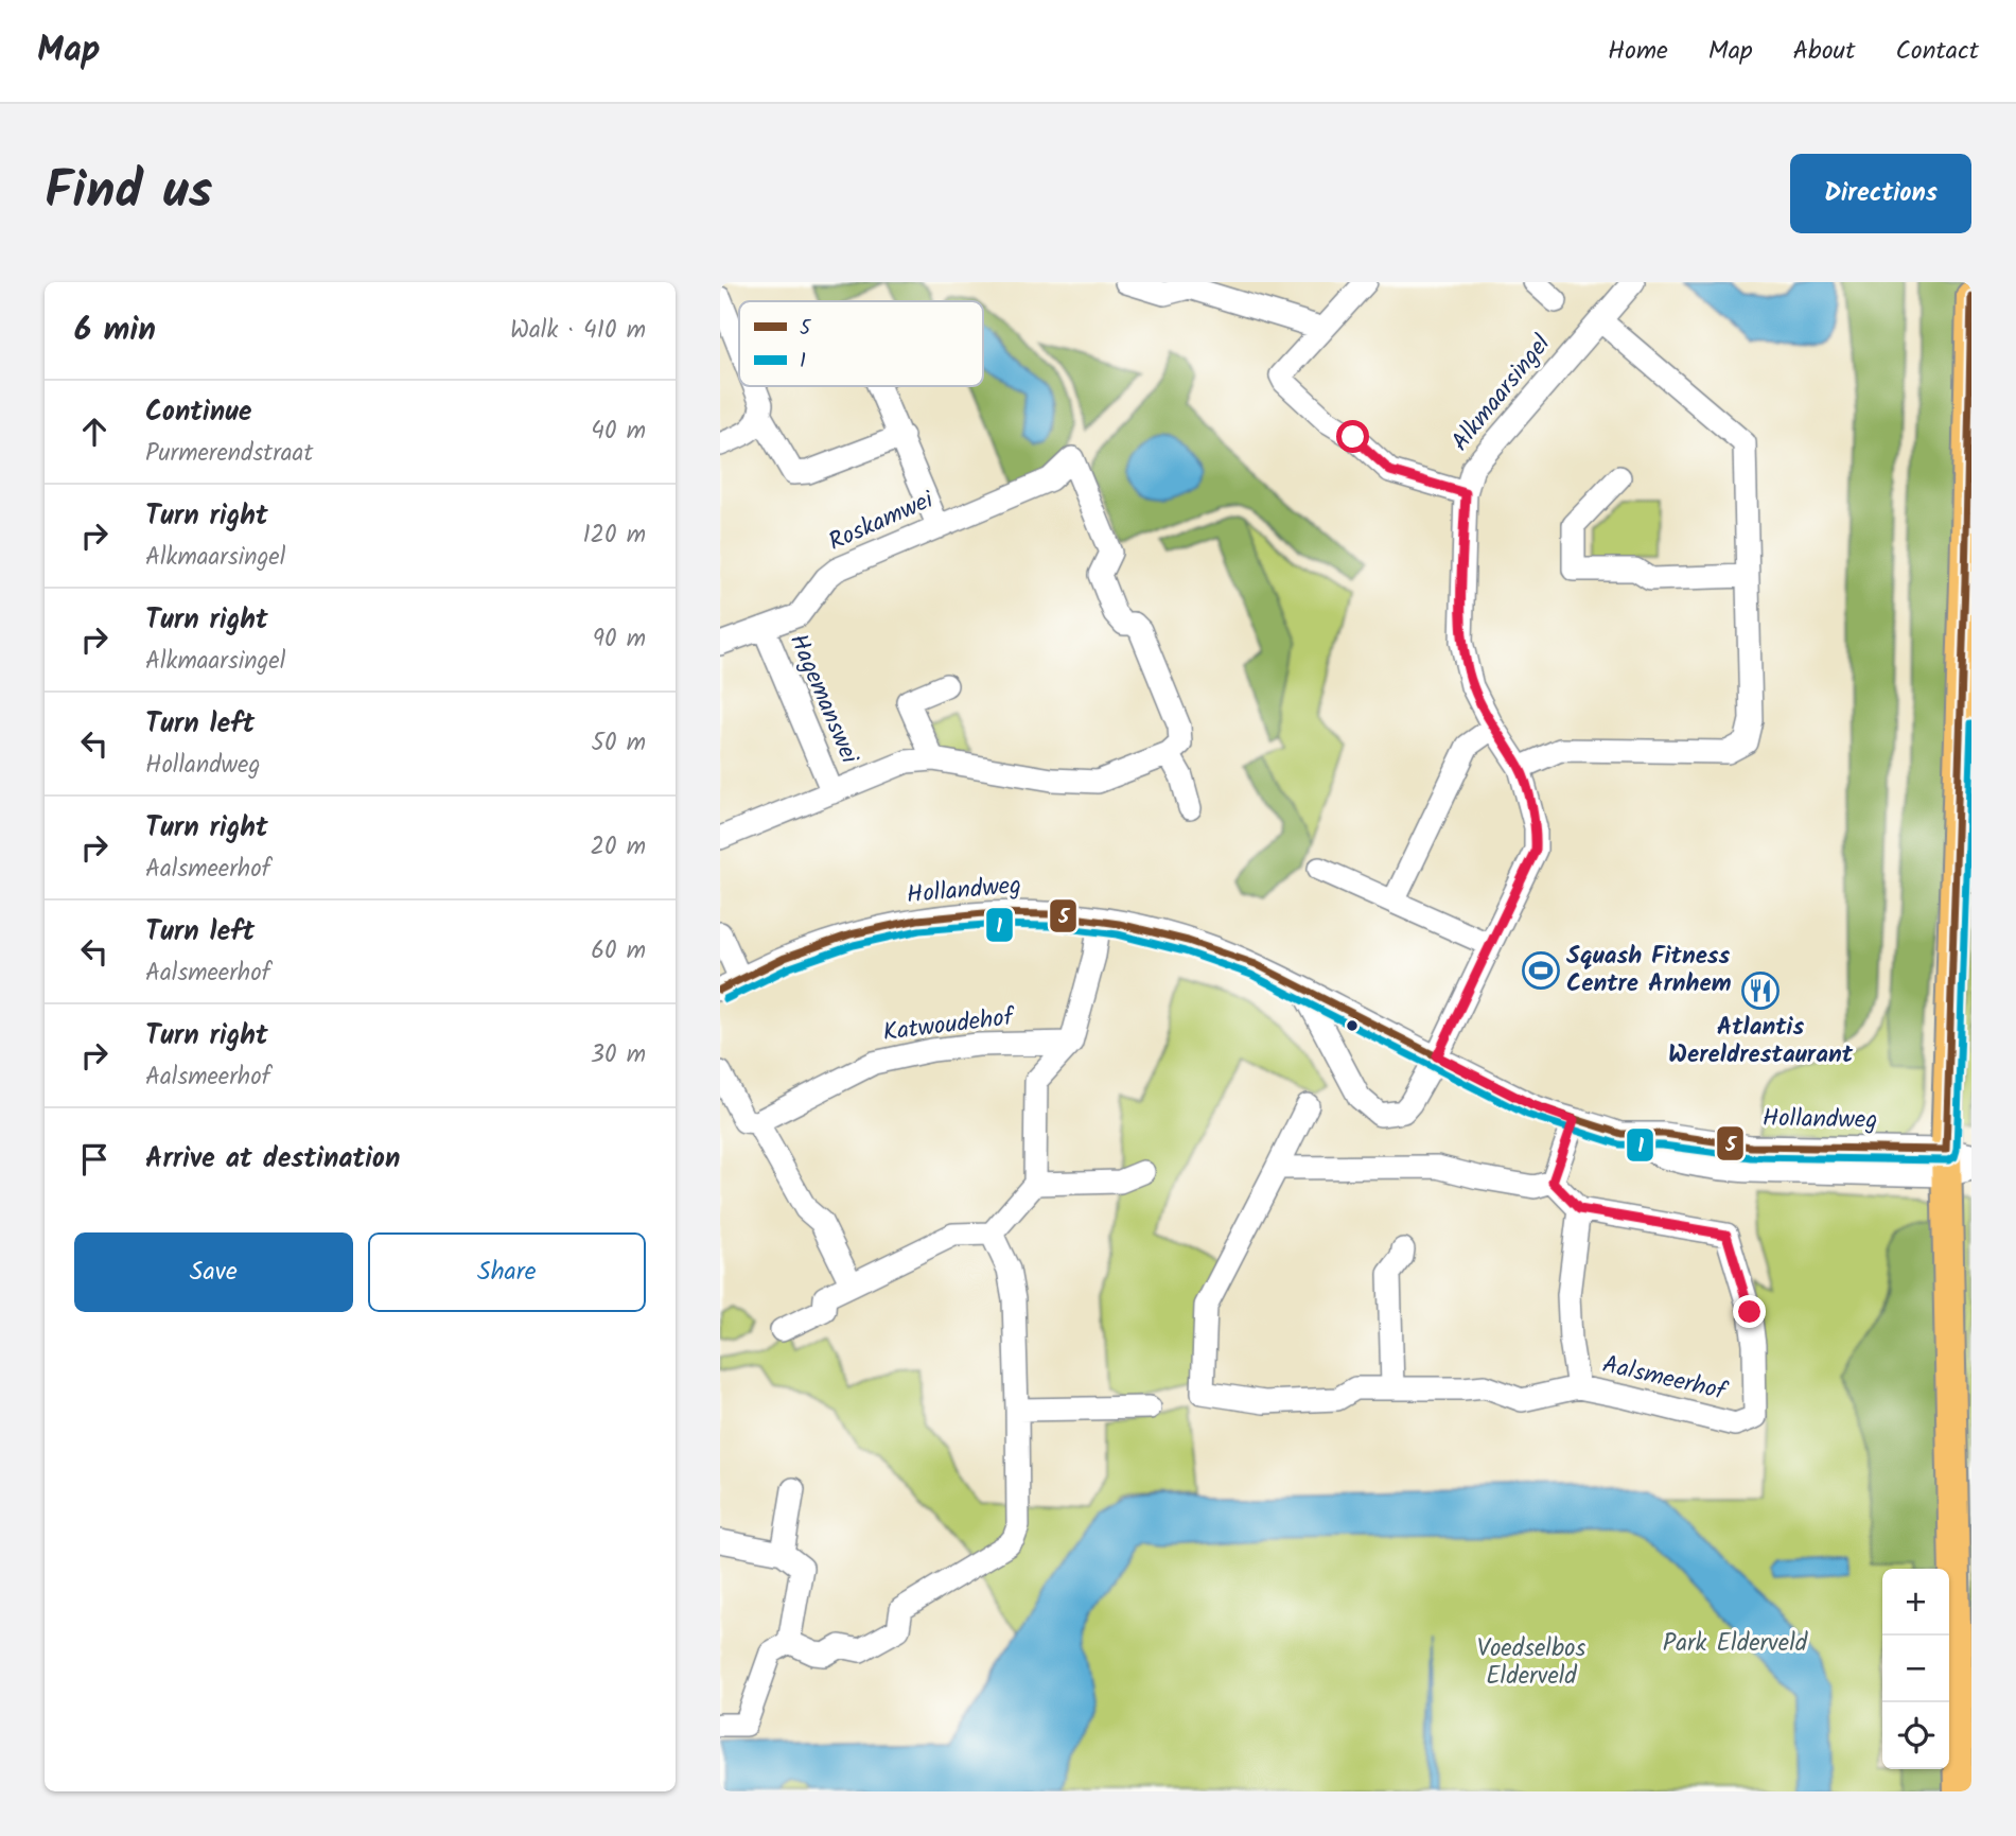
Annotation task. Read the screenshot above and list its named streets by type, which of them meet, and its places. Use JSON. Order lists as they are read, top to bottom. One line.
{"streets":{"street":["Alkmaarsingel","Roskamwei","Hagemanswei","Hollandweg","Katwoudehof","Aalsmeerhof"]},"crossings":[["Alkmaarsingel","Hollandweg"],["Roskamwei","Hagemanswei"]],"parks":["Park Elderveld","Voedselbos Elderveld"],"places":{"sports":["Squash Fitness Centre Arnhem"],"restaurant":["Atlantis Wereldrestaurant"]},"lines":["transit line 5","transit line 1"],"legend":["5","1"],"page":{"header":"Map","nav":["Home","Map","About","Contact"],"title":"Find us","buttons":["Directions",["Save","Share"]],"heading":["6 min","Walk · 410 m"],"list":[["Continue","Purmerendstraat","40 m"],["Turn right","Alkmaarsingel","120 m"],["Turn right","Alkmaarsingel","90 m"],["Turn left","Hollandweg","50 m"],["Turn right","Aalsmeerhof","20 m"],["Turn left","Aalsmeerhof","60 m"],["Turn right","Aalsmeerhof","30 m"],"Arrive at destination"],"map_buttons":["+","−"]}}
